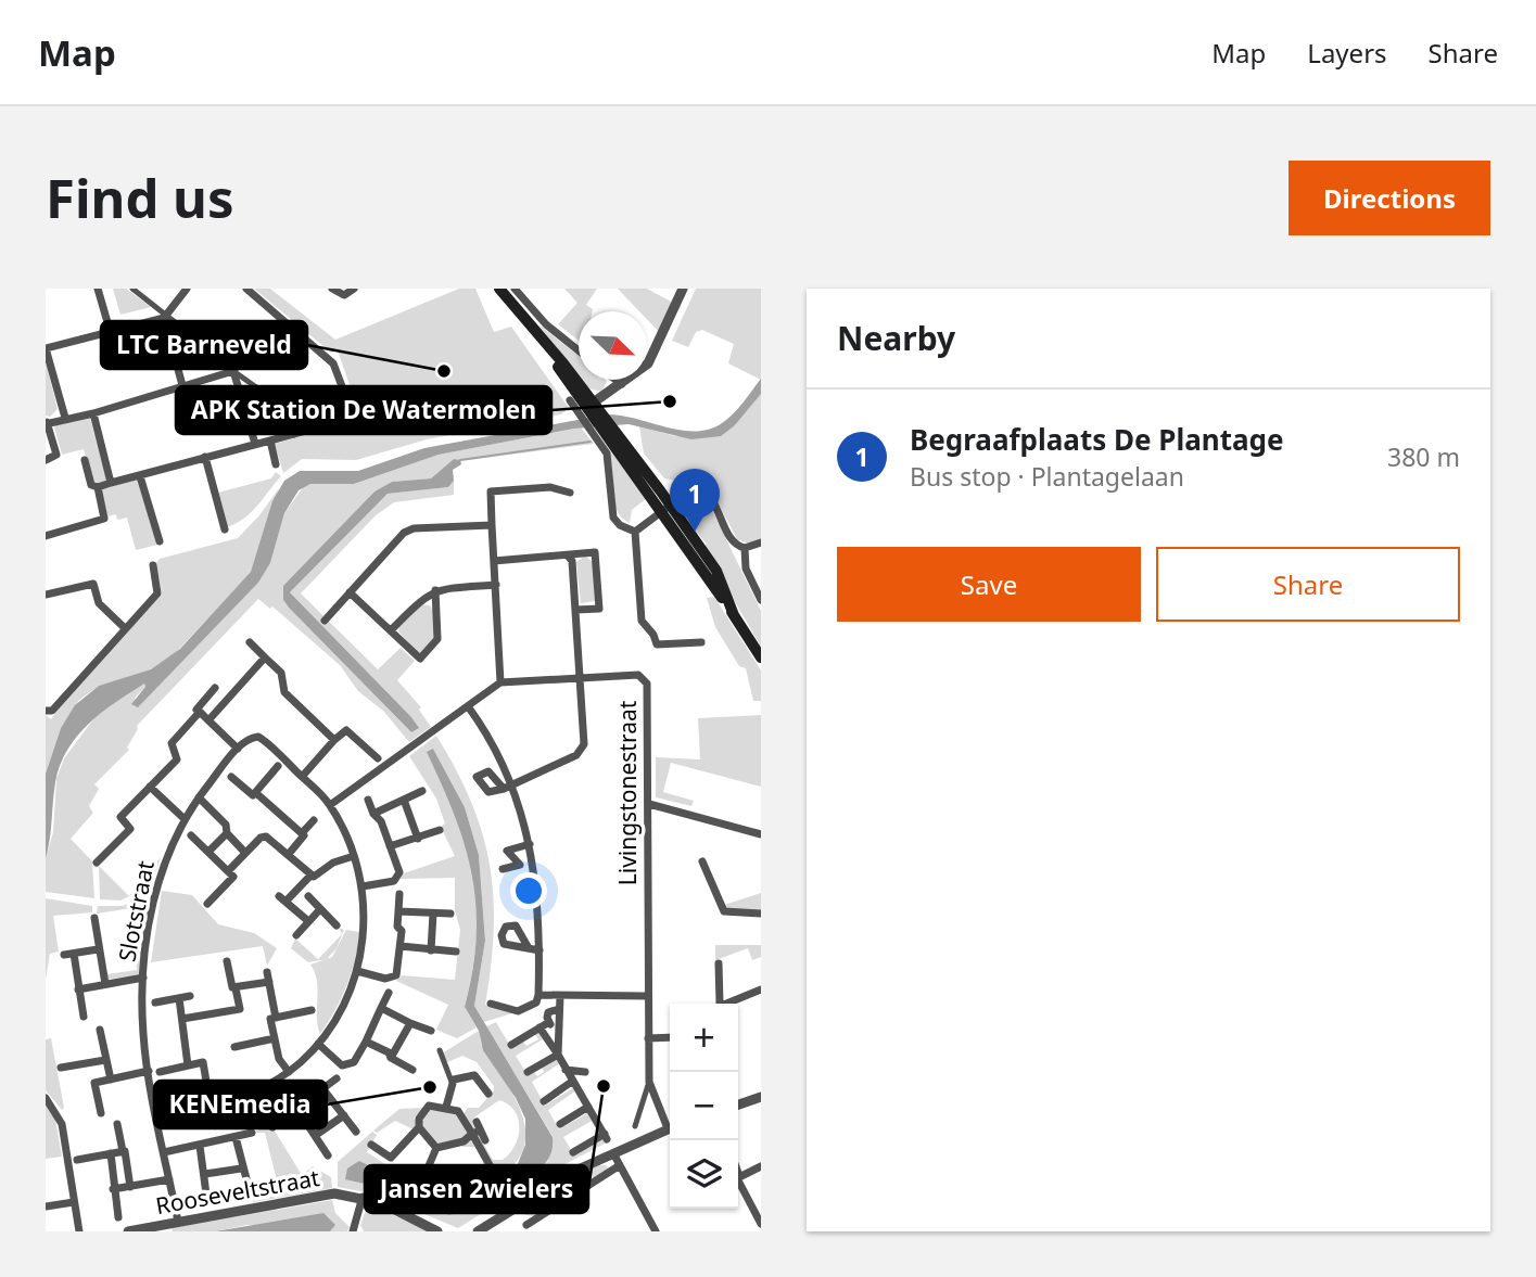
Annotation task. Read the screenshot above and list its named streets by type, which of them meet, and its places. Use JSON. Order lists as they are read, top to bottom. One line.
{"streets":{"street":["Livingstonestraat","Slotstraat","Rooseveltstraat"]},"crossings":[["Slotstraat","Rooseveltstraat"]],"places":["LTC Barneveld","APK Station De Watermolen","Jansen 2wielers","KENEmedia"],"north":"bottom right","page":{"header":"Map","nav":["Map","Layers","Share"],"buttons":["Directions",["Save","Share"]],"title":"Find us","heading":"Nearby","list":[{"mark":"1","name":"Begraafplaats De Plantage","note":"Bus stop · Plantagelaan","value":"380 m"}],"pins":"1","map_buttons":["+","−"]}}
